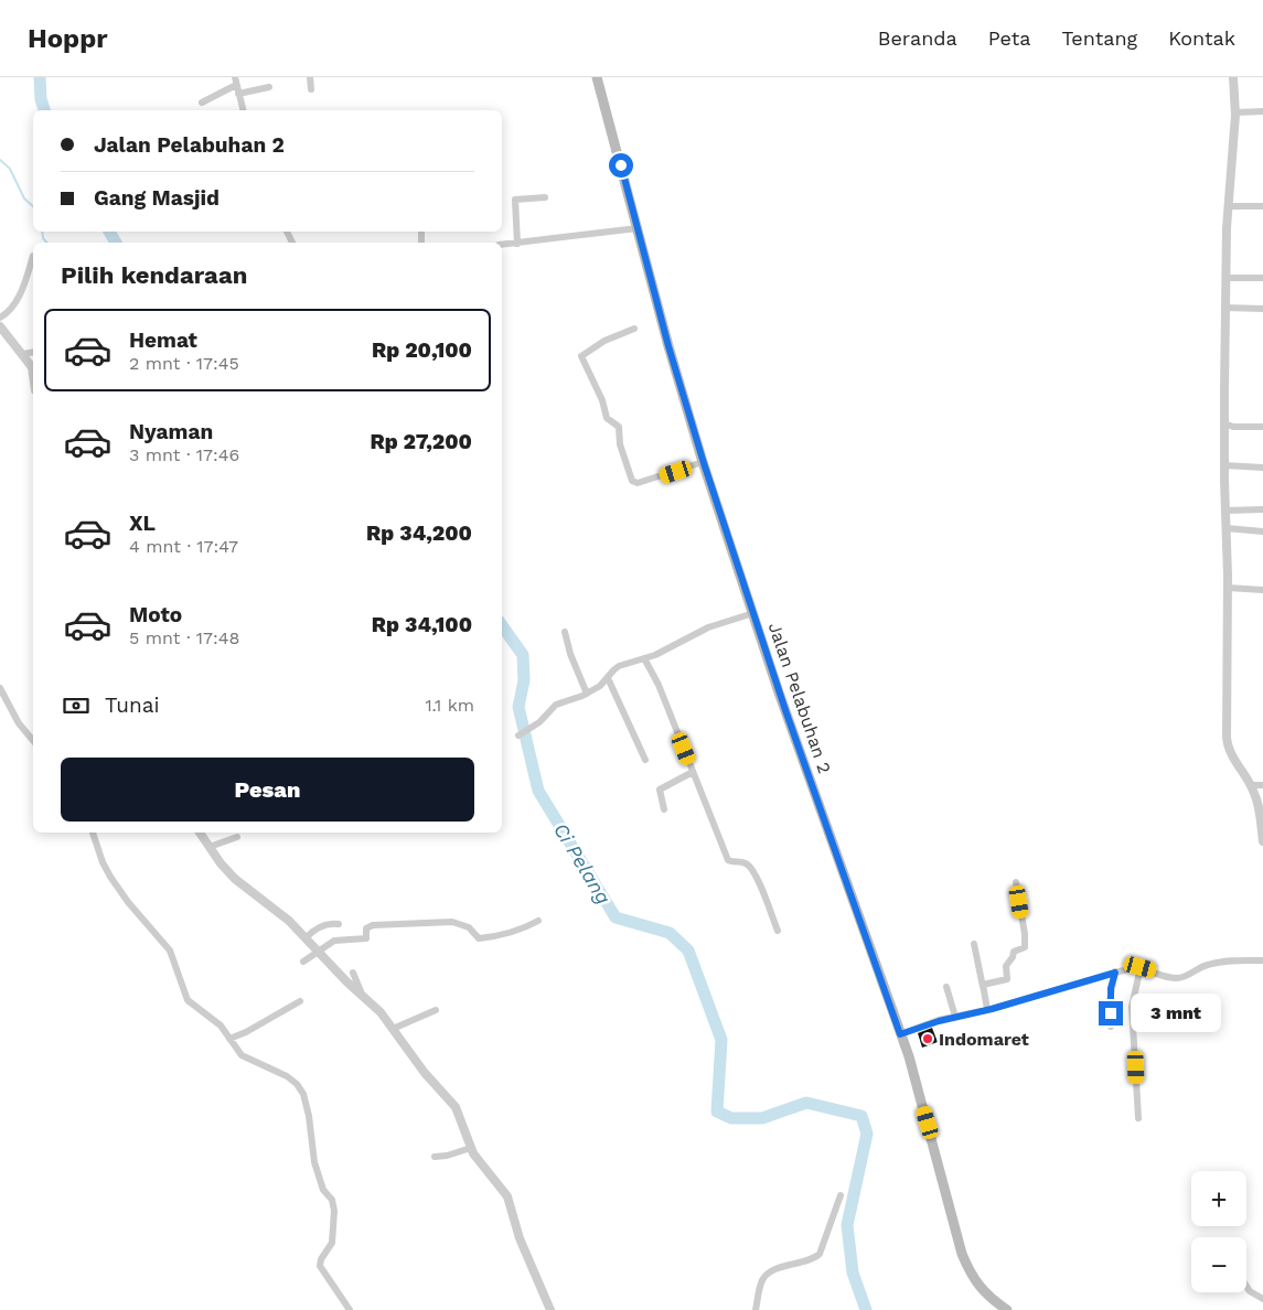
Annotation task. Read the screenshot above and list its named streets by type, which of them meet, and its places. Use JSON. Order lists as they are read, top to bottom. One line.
{"streets":{"main road":["Jalan Pelabuhan 2"]},"water":["Ci Pelang"],"places":["Indomaret"],"page":{"header":"Hoppr","nav":["Beranda","Peta","Tentang","Kontak"],"banner":["Jalan Pelabuhan 2","Gang Masjid"],"heading":"Pilih kendaraan","list":[{"name":"Hemat","note":"2 mnt · 17:45","value":"Rp 20,100"},{"name":"Nyaman","note":"3 mnt · 17:46","value":"Rp 27,200"},{"name":"XL","note":"4 mnt · 17:47","value":"Rp 34,200"},{"name":"Moto","note":"5 mnt · 17:48","value":"Rp 34,100"}],"pay":["Tunai","1.1 km"],"buttons":"Pesan","bubble":"3 mnt","map_buttons":["+","−"]}}
